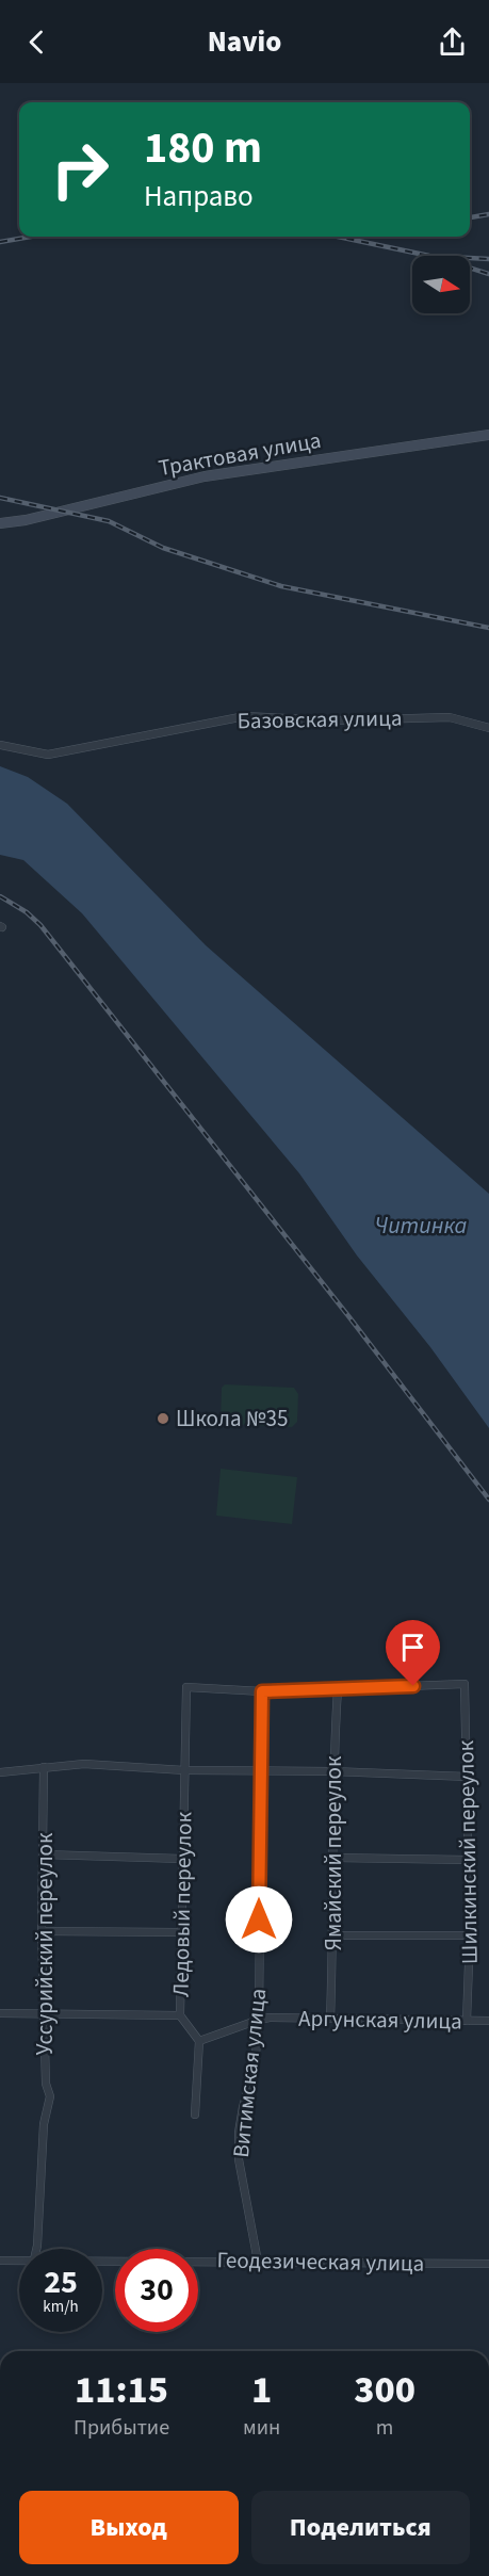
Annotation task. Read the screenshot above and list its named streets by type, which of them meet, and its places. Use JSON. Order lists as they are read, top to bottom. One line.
{"streets":{"main road":["Трактовая улица"],"street":["Базовская улица","Шилкинский переулок","Ямайский переулок","Ледовый переулок","Уссурийский переулок","Аргунская улица","Витимская улица","Геодезическая улица"]},"crossings":[["Шилкинский переулок","Ямайский переулок"],["Шилкинский переулок","Аргунская улица"],["Ямайский переулок","Аргунская улица"],["Ледовый переулок","Аргунская улица"],["Ледовый переулок","Витимская улица"],["Аргунская улица","Витимская улица"],["Витимская улица","Геодезическая улица"]],"water":["Читинка"],"places":["Школа №35"],"north":"right","page":{"header":"Navio","turn":["180 m","Направо"],"speed":"25 km/h","limit":"30","eta":["11:15","Прибытие","1","мин","300","m"],"buttons":["Выход","Поделиться"]}}
